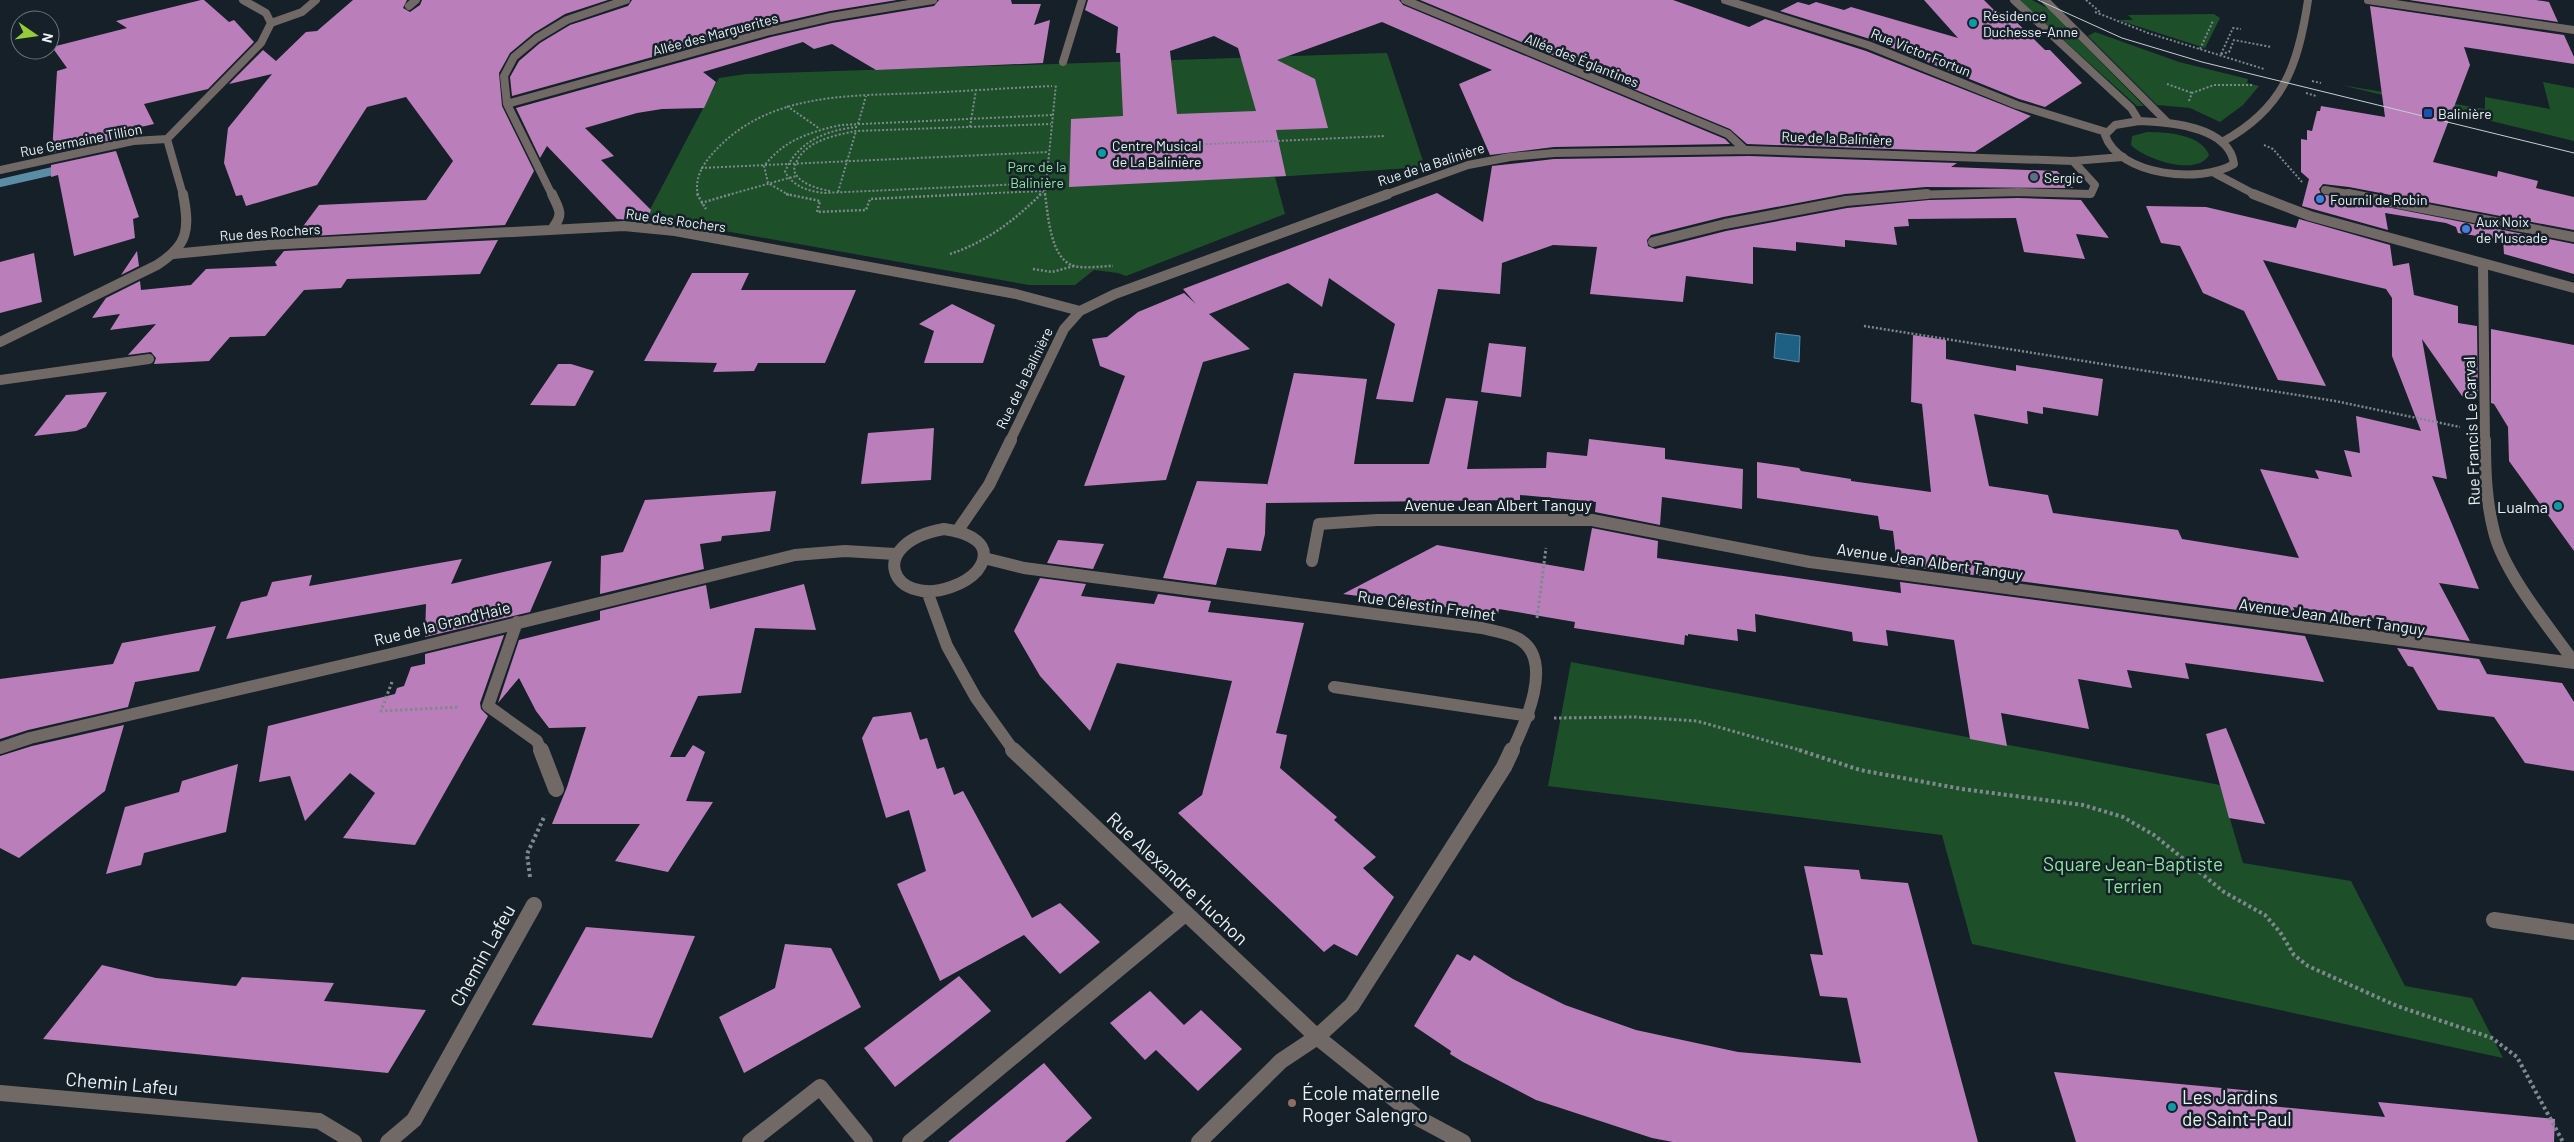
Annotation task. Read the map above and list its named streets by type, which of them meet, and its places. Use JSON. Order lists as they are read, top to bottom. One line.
{"streets":{"street":["Allée des Marguerites","Rue Victor Fortun","Allée des Églantines","Rue de la Balinière","Rue Germaine Tillion","Rue des Rochers","Rue Francis Le Carval","Avenue Jean Albert Tanguy","Rue Célestin Freinet","Rue de la Grand'Haie","Rue Alexandre Huchon","Chemin Lafeu"]},"crossings":[["Allée des Églantines","Rue de la Balinière"],["Rue de la Balinière","Rue des Rochers"],["Rue de la Balinière","Rue Célestin Freinet"],["Rue de la Balinière","Rue de la Grand'Haie"],["Rue de la Balinière","Rue Alexandre Huchon"],["Rue Francis Le Carval","Avenue Jean Albert Tanguy"],["Rue Célestin Freinet","Rue de la Grand'Haie"],["Rue Célestin Freinet","Rue Alexandre Huchon"],["Rue de la Grand'Haie","Rue Alexandre Huchon"]],"parks":["Parc de la Balinière","Square Jean-Baptiste Terrien"],"places":{"other":["Résidence Duchesse-Anne","Centre Musical de La Balinière","Sergic","Fournil de Robin","Aux Noix de Muscade","Lualma","École maternelle Roger Salengro","Les Jardins de Saint-Paul"],"transit":["Balinière"]},"north":"right"}
